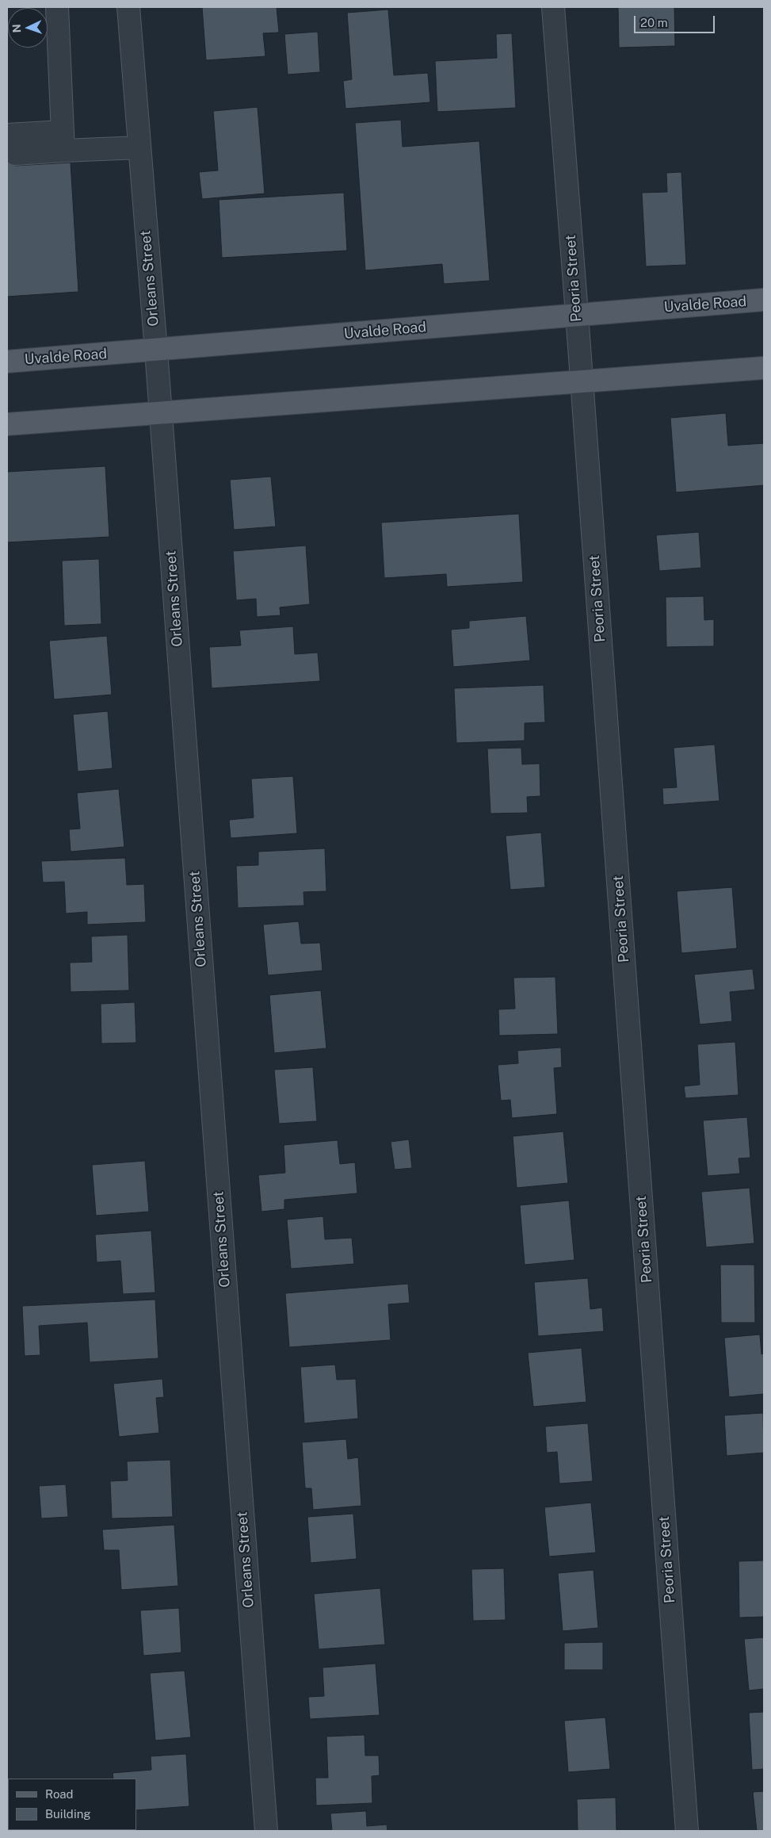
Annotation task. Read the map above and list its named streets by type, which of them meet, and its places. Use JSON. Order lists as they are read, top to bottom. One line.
{"streets":{"main road":["Uvalde Road"],"street":["Orleans Street","Peoria Street"]},"crossings":[["Orleans Street","Uvalde Road"],["Peoria Street","Uvalde Road"]],"legend":["Road","Building"],"scale_bar":"20 m","north":"left"}
